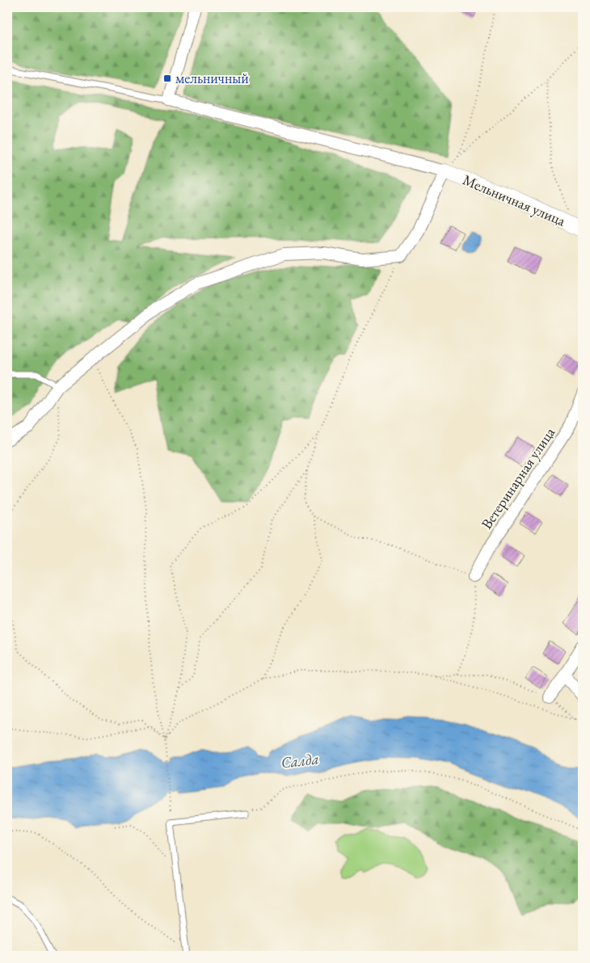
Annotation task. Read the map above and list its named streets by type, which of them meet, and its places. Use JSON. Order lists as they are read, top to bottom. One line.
{"streets":{"street":["Мельничная улица","Ветеринарная улица"]},"water":["Салда"],"places":{"transit":["мельничный"]}}
